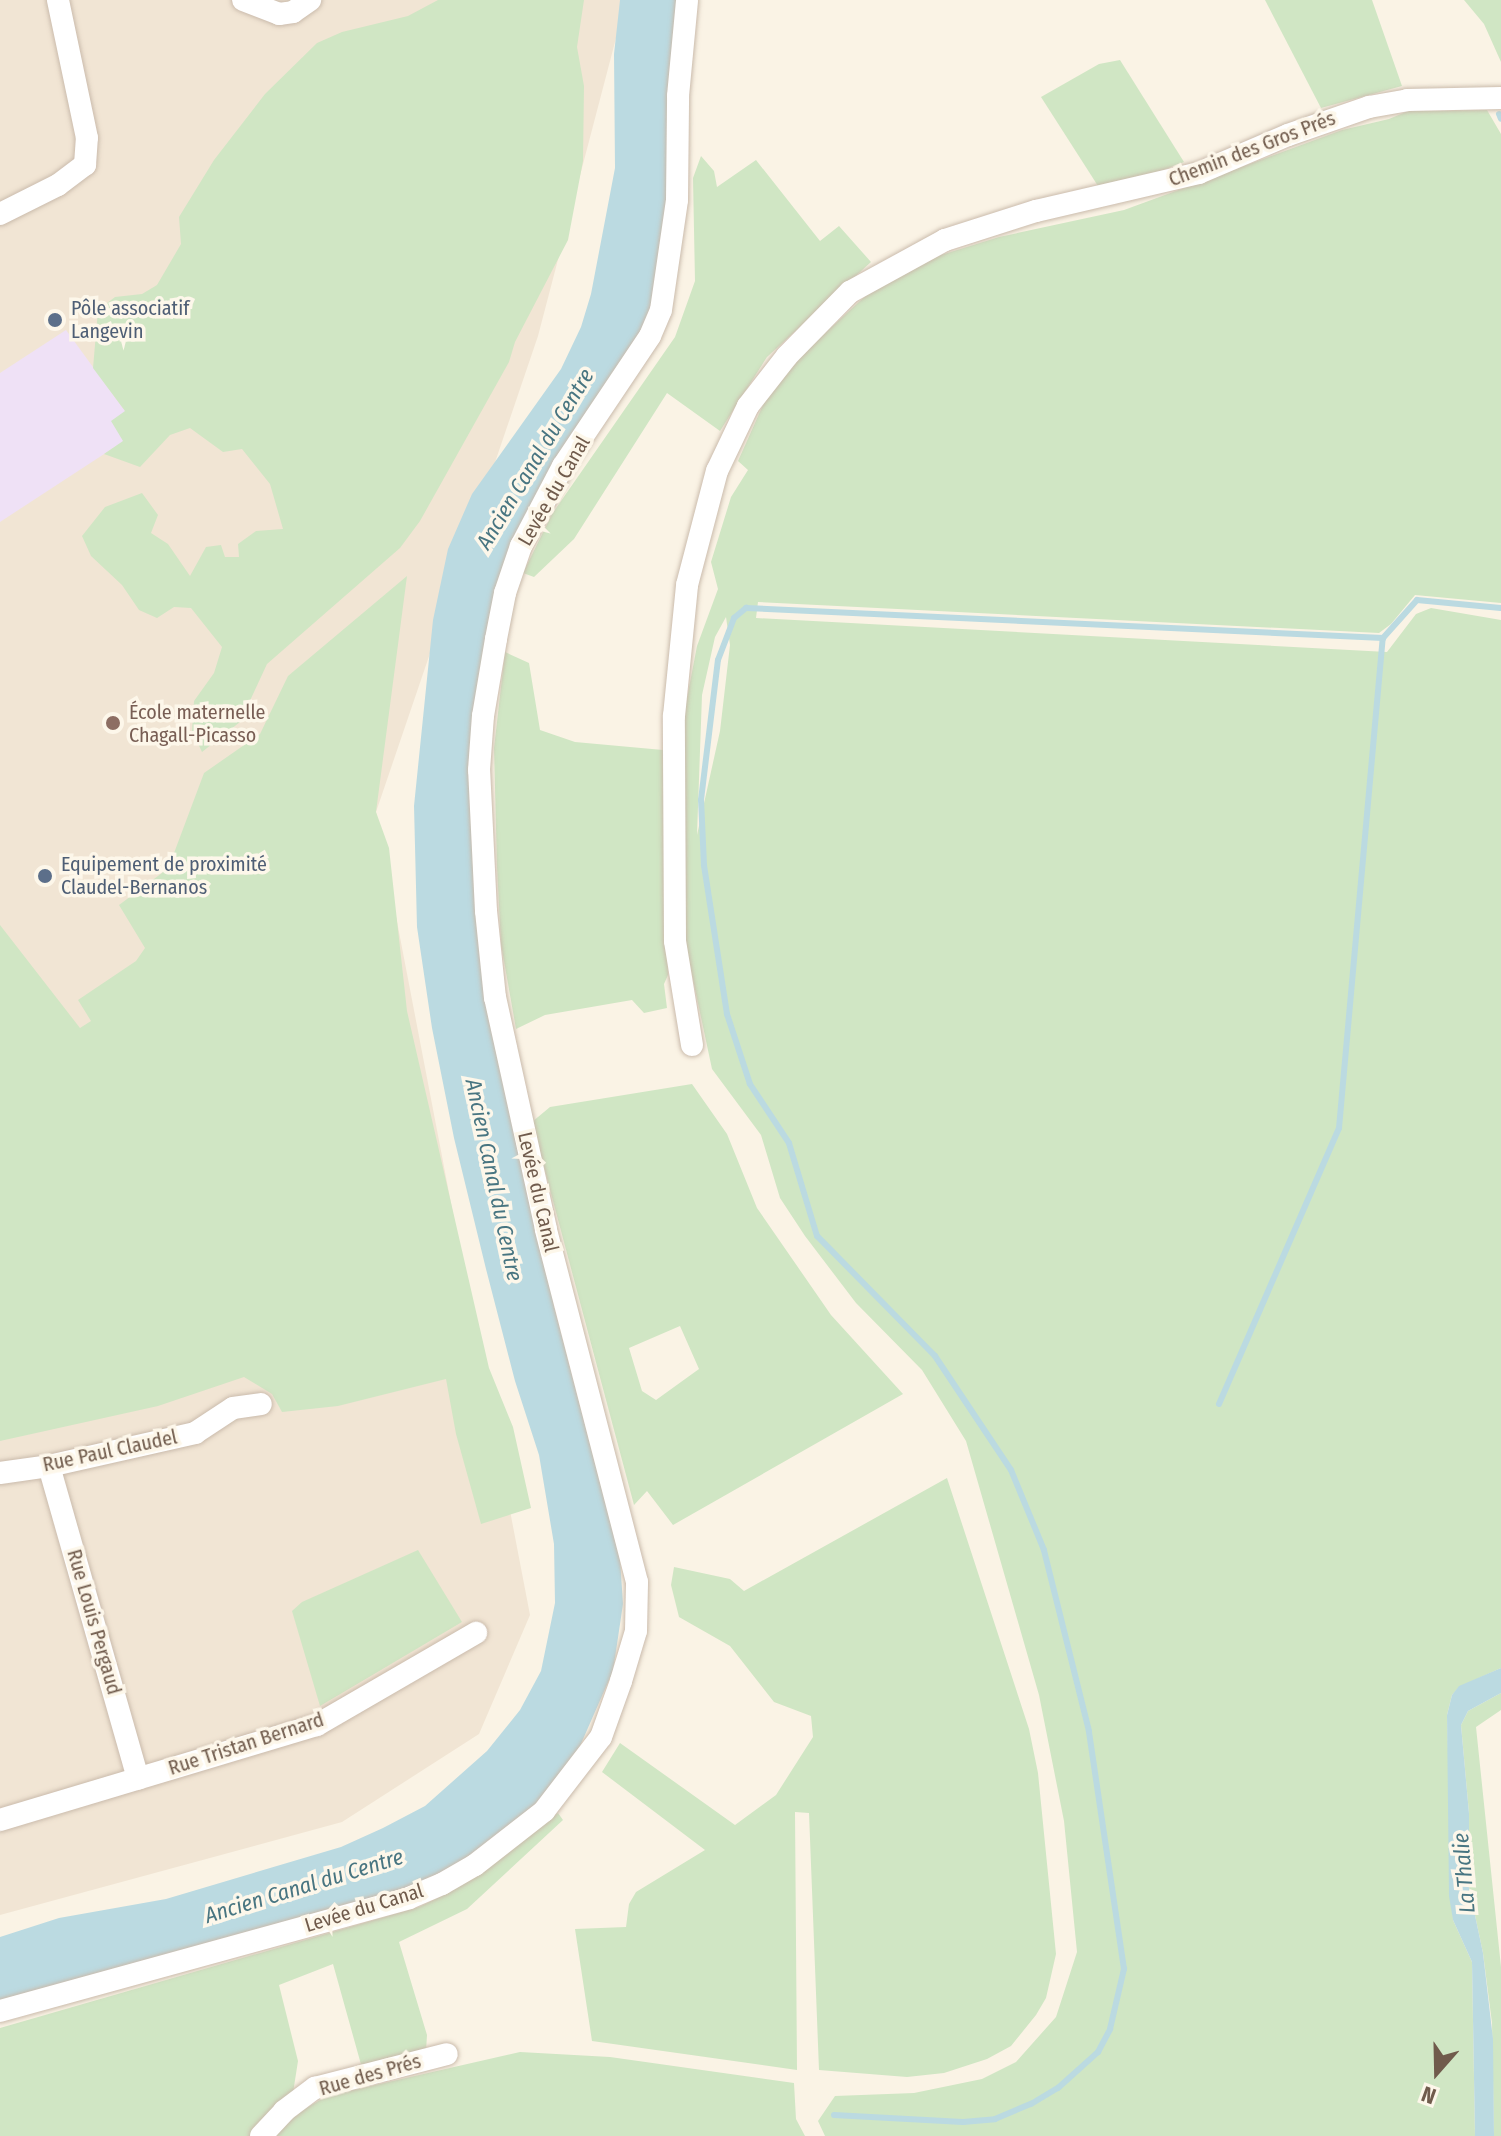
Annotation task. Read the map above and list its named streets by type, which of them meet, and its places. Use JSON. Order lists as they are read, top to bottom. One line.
{"streets":{"street":["Chemin des Gros Prés","Levée du Canal","Rue Paul Claudel","Rue Louis Pergaud","Rue Tristan Bernard","Rue des Prés"]},"crossings":[["Rue Paul Claudel","Rue Louis Pergaud"],["Rue Louis Pergaud","Rue Tristan Bernard"]],"water":["Ancien Canal du Centre","La Thalie"],"places":["Pôle associatif Langevin","École maternelle Chagall-Picasso","Equipement de proximité Claudel-Bernanos"],"north":"bottom"}
